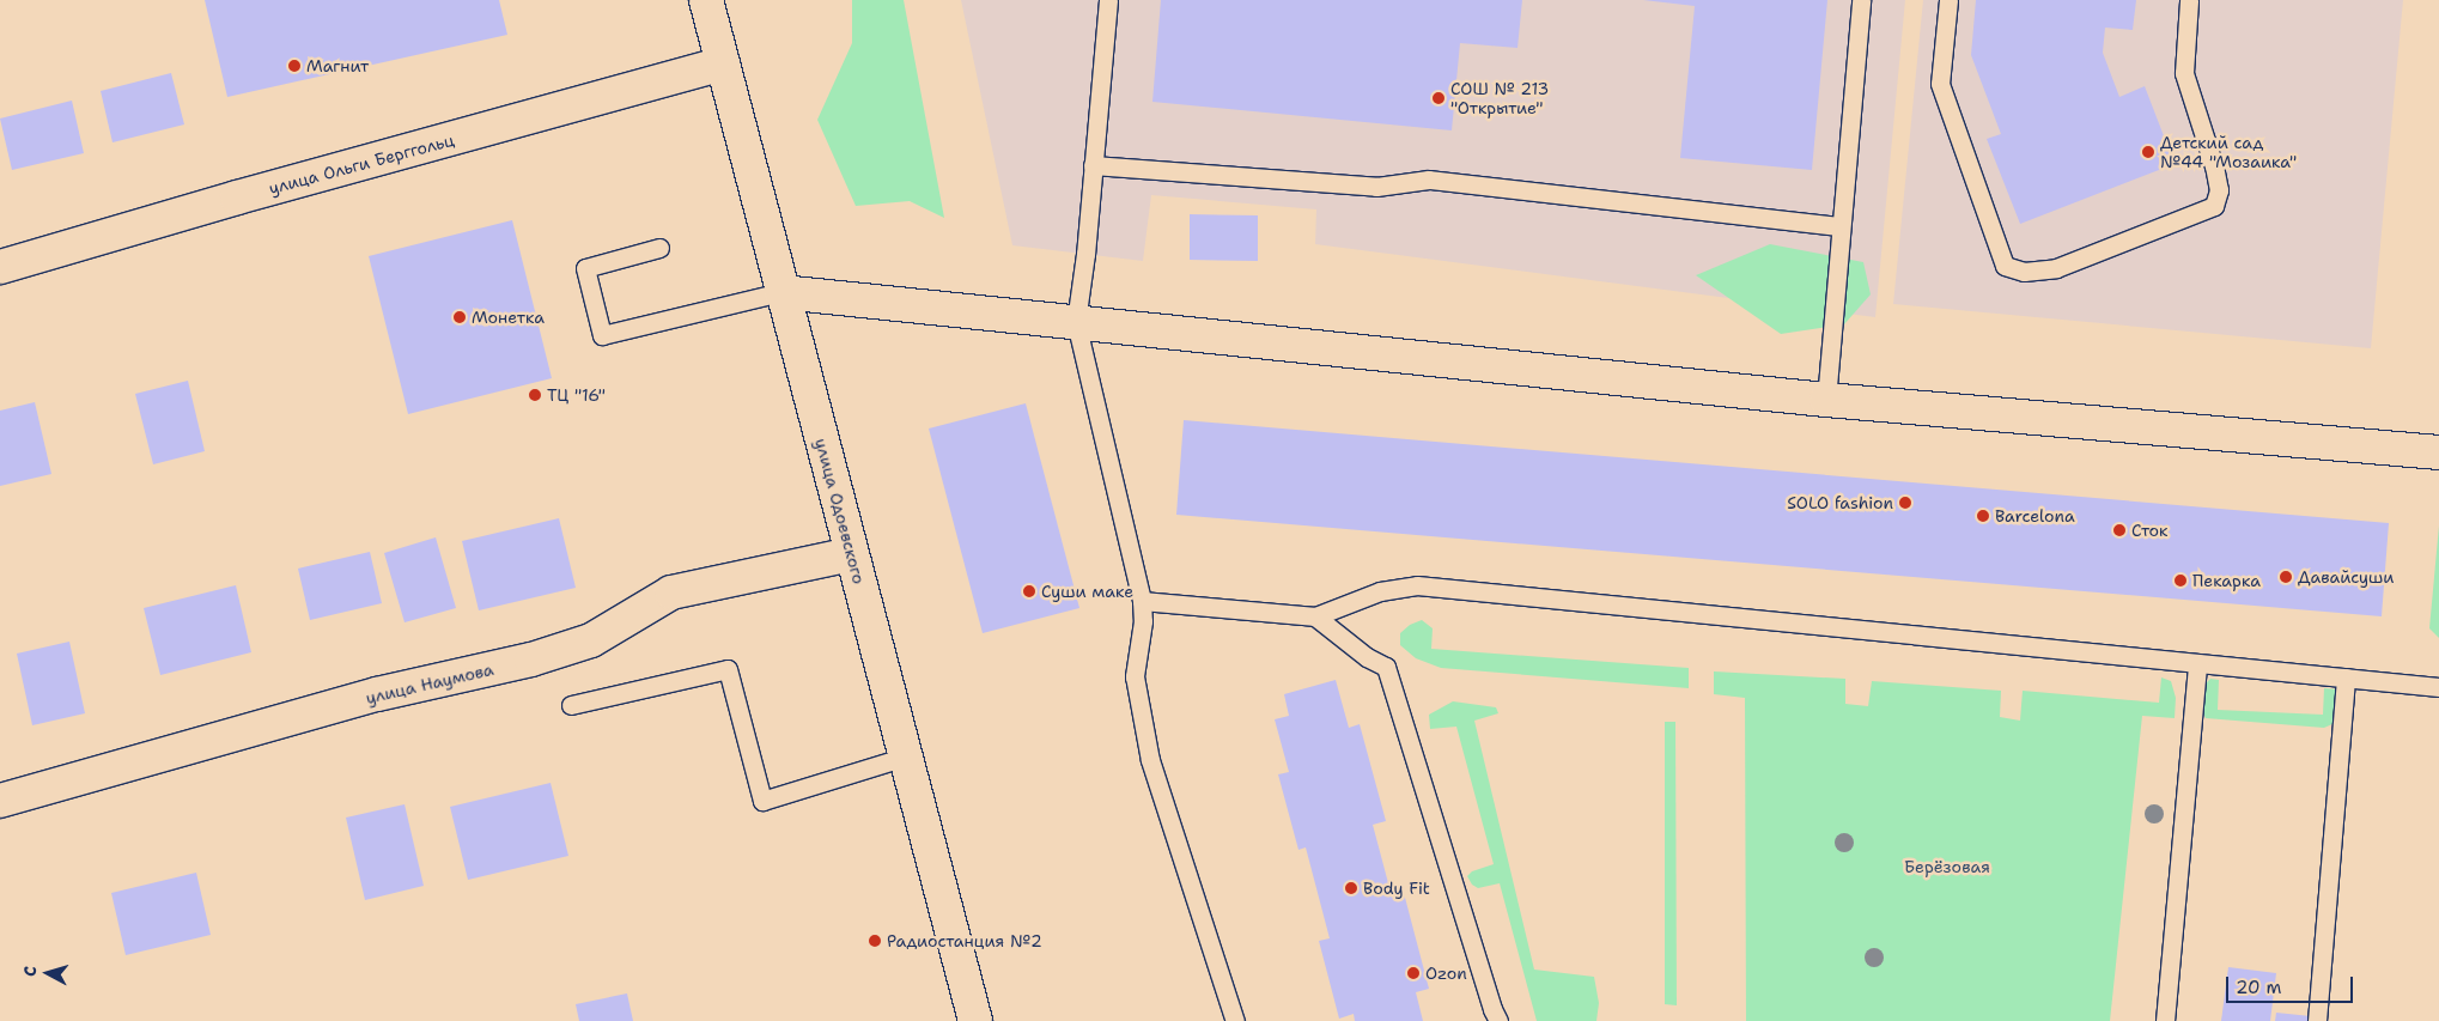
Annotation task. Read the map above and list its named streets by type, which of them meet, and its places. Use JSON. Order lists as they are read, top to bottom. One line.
{"streets":{"street":["улица Ольги Берггольц","улица Одоевского","улица Наумова"]},"crossings":[["улица Ольги Берггольц","улица Одоевского"],["улица Одоевского","улица Наумова"]],"parks":["Берёзовая"],"places":["Магнит","СОШ № 213 \"Открытие\"","Детский сад №44 \"Мозаика\"","Монетка","ТЦ \"16\"","SOLO fashion","Barcelona","Сток","Давайсуши","Пекарка","Суши маке","Body Fit","Радиостанция №2","Ozon"],"scale_bar":"20 m","north":"left"}
